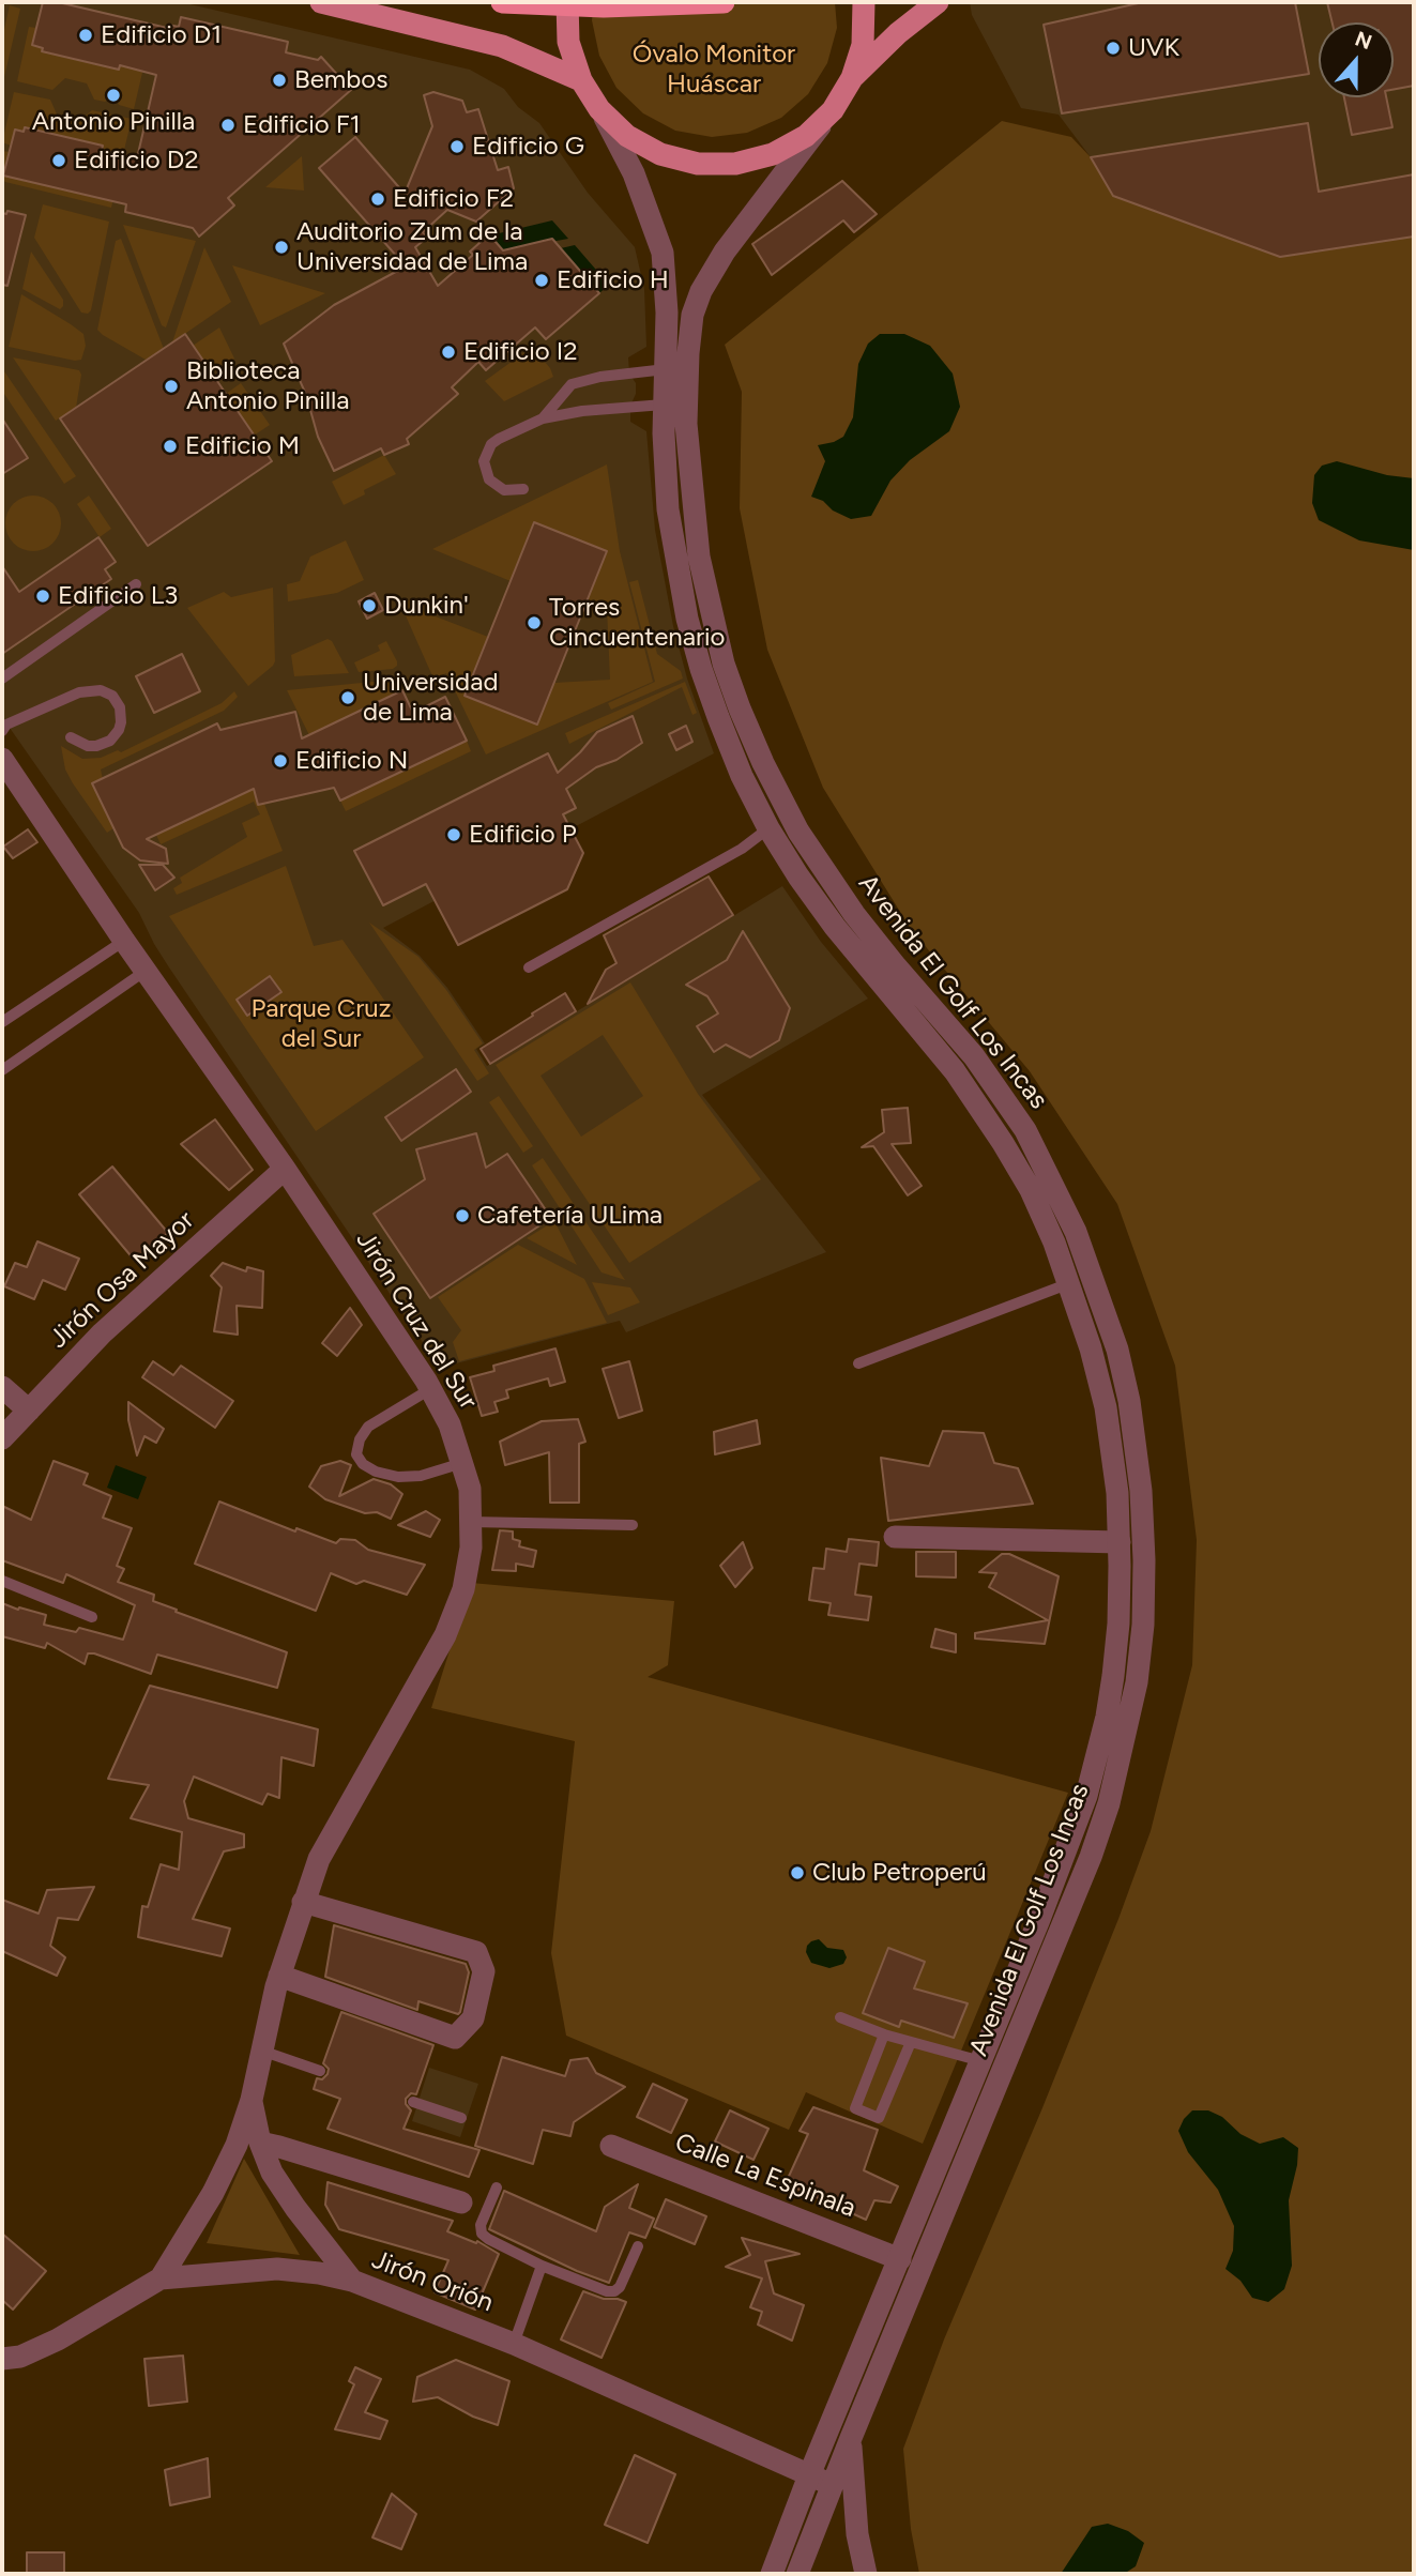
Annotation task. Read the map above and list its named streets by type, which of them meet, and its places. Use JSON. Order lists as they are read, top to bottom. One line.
{"streets":{"street":["Avenida El Golf Los Incas","Jirón Osa Mayor","Jirón Cruz del Sur","Calle La Espinala","Jirón Orión"]},"crossings":[["Avenida El Golf Los Incas","Calle La Espinala"],["Avenida El Golf Los Incas","Jirón Orión"],["Jirón Osa Mayor","Jirón Cruz del Sur"],["Jirón Cruz del Sur","Jirón Orión"]],"parks":["Óvalo Monitor Huáscar","Parque Cruz del Sur"],"places":["Edificio D1","UVK","Bembos","Antonio Pinilla","Edificio F1","Edificio G","Edificio D2","Edificio F2","Auditorio Zum de la Universidad de Lima","Edificio H","Edificio I2","Biblioteca Antonio Pinilla","Edificio M","Edificio L3","Dunkin'","Torres Cincuentenario","Universidad de Lima","Edificio N","Edificio P","Cafetería ULima","Club Petroperú"],"north":"top"}
